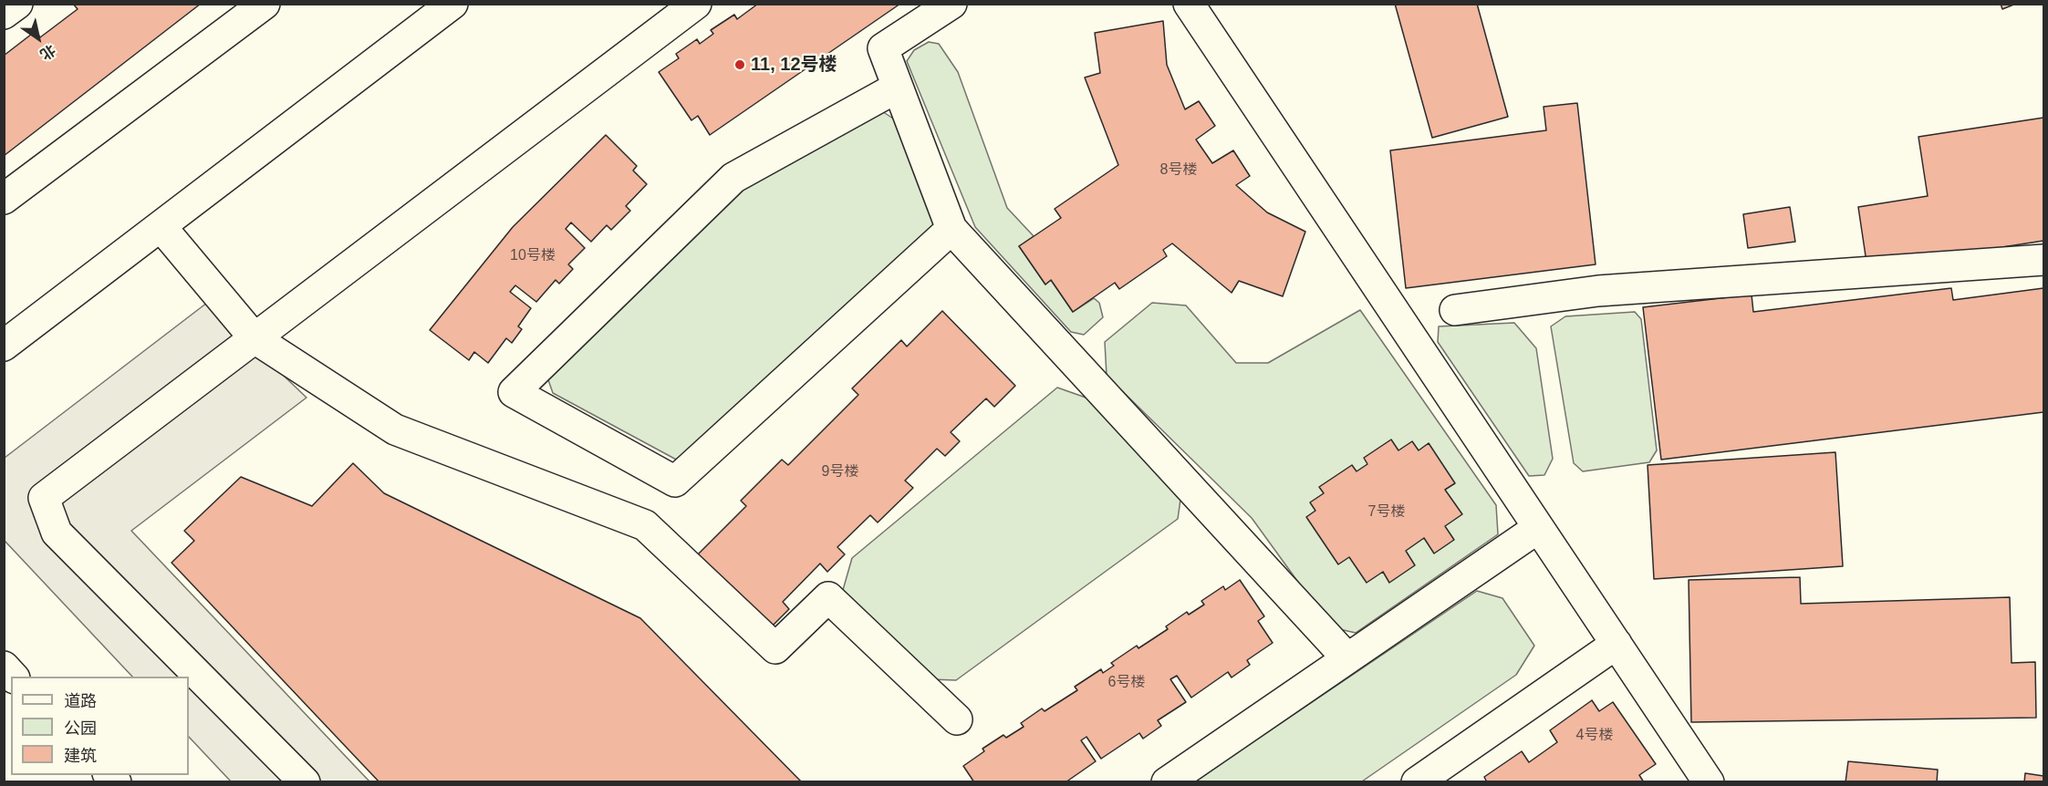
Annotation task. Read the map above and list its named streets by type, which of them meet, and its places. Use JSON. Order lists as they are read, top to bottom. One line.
{"places":["11, 12号楼"],"house_numbers":["8号楼","10号楼","9号楼","7号楼","6号楼","4号楼"],"legend":["道路","公园","建筑"],"north":"bottom right"}
